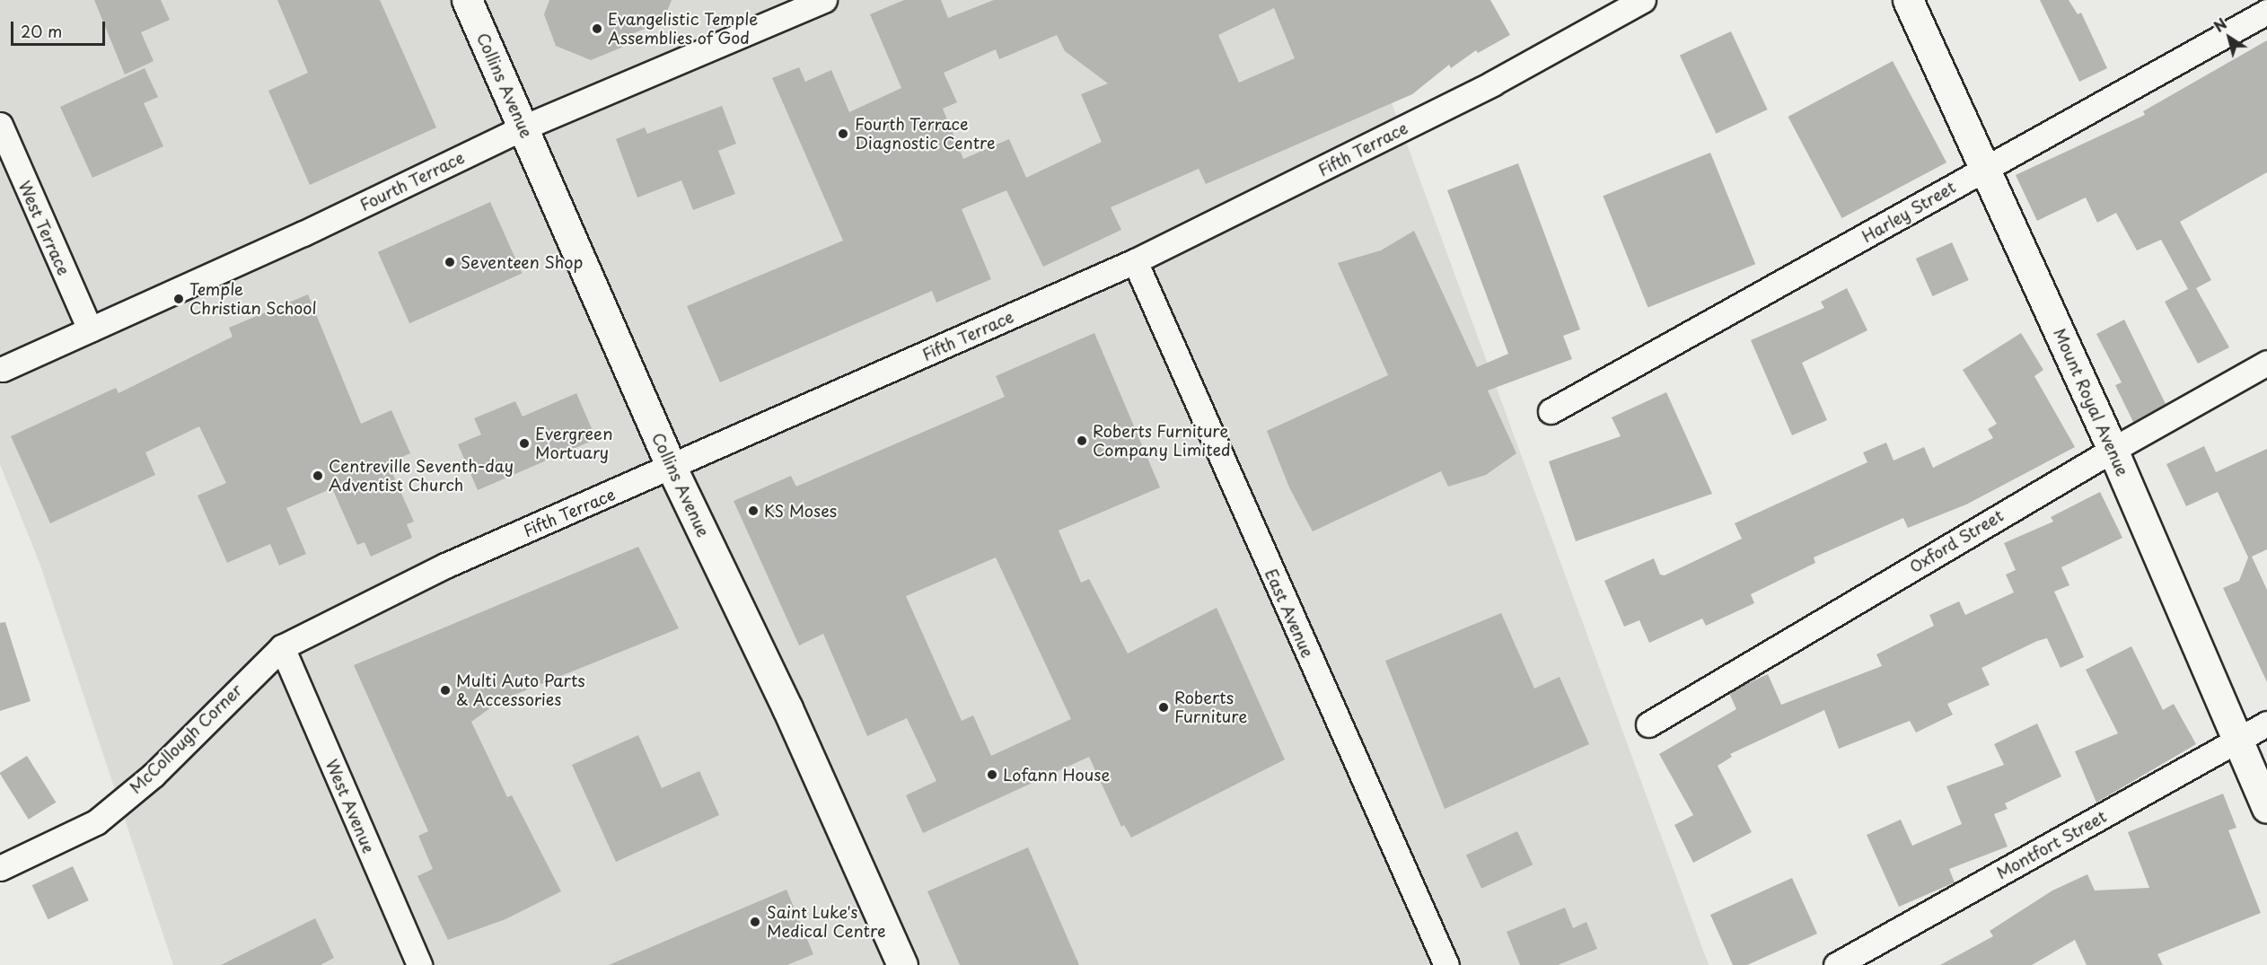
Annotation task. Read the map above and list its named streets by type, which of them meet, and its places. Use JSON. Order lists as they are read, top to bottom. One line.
{"streets":{"street":["Collins Avenue","Fifth Terrace","Fourth Terrace","Harley Street","West Terrace","Mount Royal Avenue","Oxford Street","East Avenue","McCollough Corner","West Avenue","Montfort Street"]},"crossings":[["Collins Avenue","Fifth Terrace"],["Collins Avenue","Fourth Terrace"],["Fifth Terrace","East Avenue"],["Fifth Terrace","McCollough Corner"],["Fifth Terrace","West Avenue"],["Fourth Terrace","West Terrace"],["Harley Street","Mount Royal Avenue"],["Mount Royal Avenue","Oxford Street"],["Mount Royal Avenue","Montfort Street"],["McCollough Corner","West Avenue"]],"places":["Evangelistic Temple Assemblies of God","Fourth Terrace Diagnostic Centre","Seventeen Shop","Temple Christian School","Roberts Furniture Company Limited","Evergreen Mortuary","Centreville Seventh-day Adventist Church","KS Moses","Multi Auto Parts & Accessories","Roberts Furniture","Lofann House","Saint Luke's Medical Centre"],"scale_bar":"20 m","north":"top left"}
